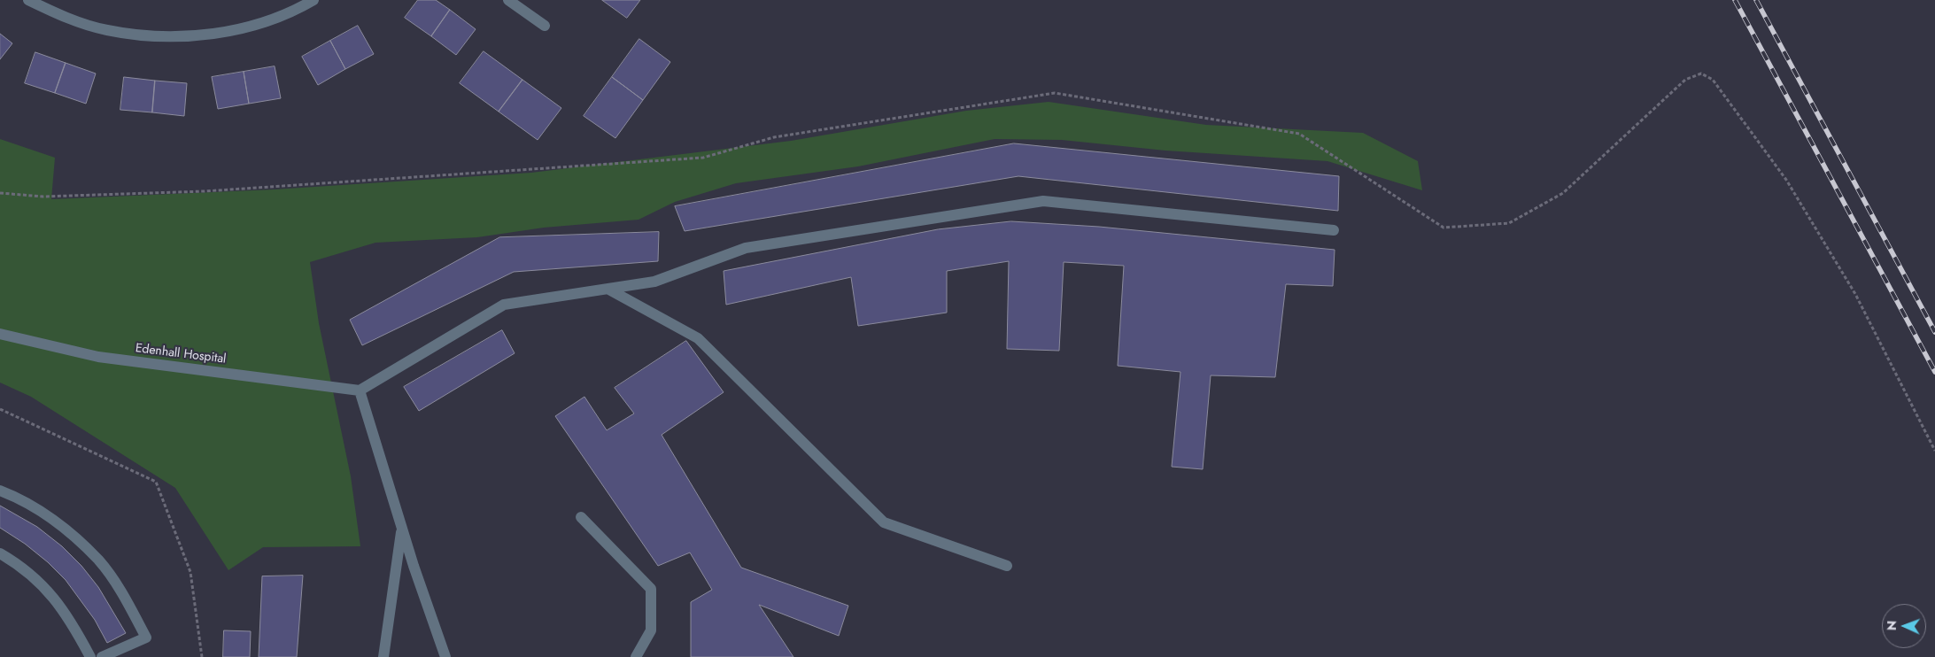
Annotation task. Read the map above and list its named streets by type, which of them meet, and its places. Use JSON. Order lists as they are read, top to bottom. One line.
{"streets":{"street":["Edenhall Hospital"]},"north":"left"}
